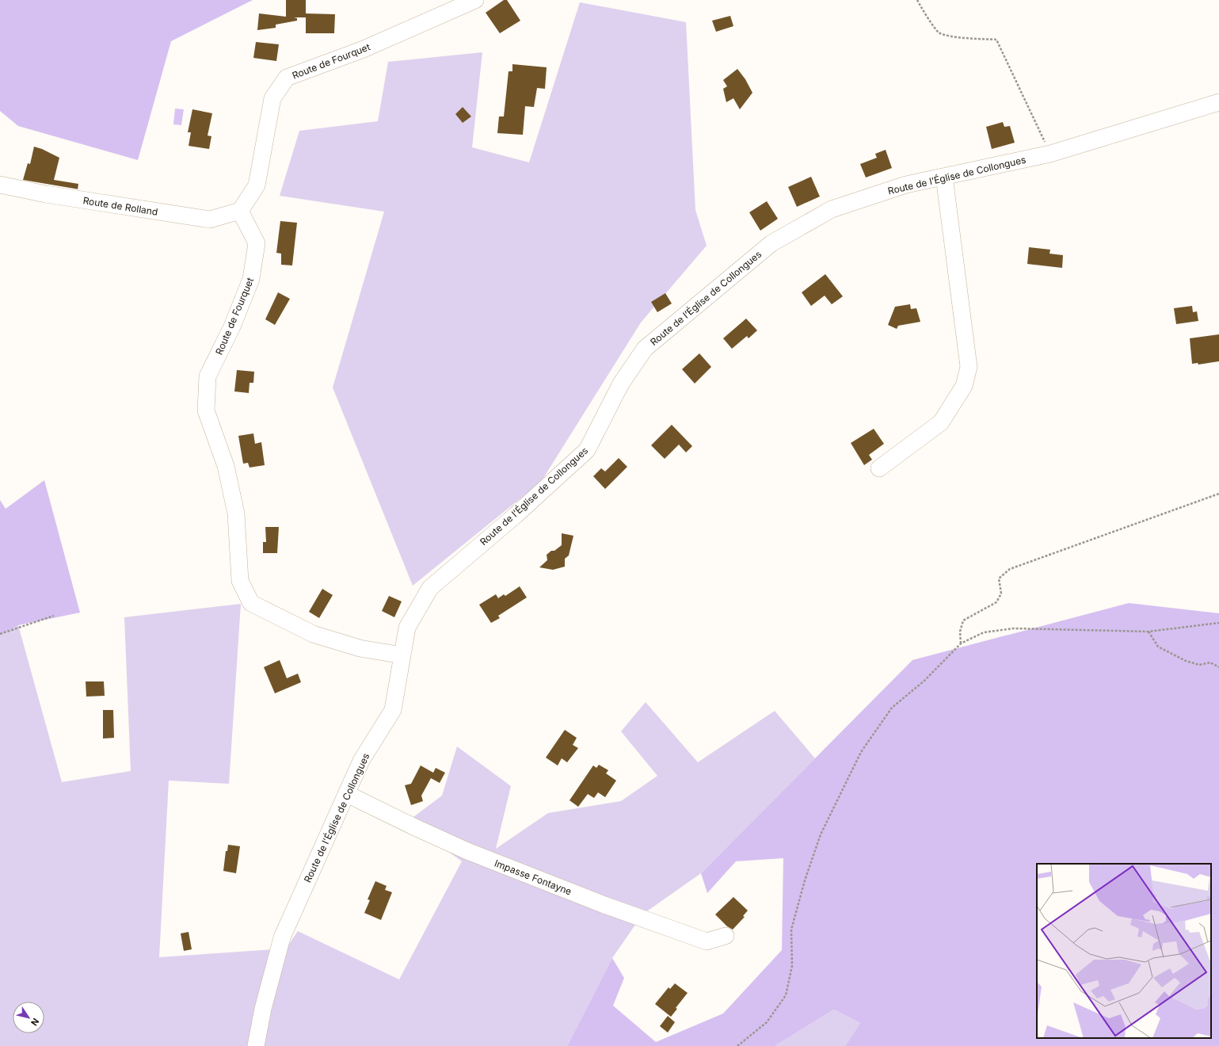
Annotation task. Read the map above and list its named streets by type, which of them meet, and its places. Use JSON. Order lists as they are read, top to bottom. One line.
{"streets":{"street":["Route de Fourquet","Route de l’Église de Collongues","Route de Rolland","Impasse Fontayne"]},"crossings":[["Route de Fourquet","Route de l’Église de Collongues"],["Route de Fourquet","Route de Rolland"],["Route de l’Église de Collongues","Impasse Fontayne"]],"north":"bottom right"}
